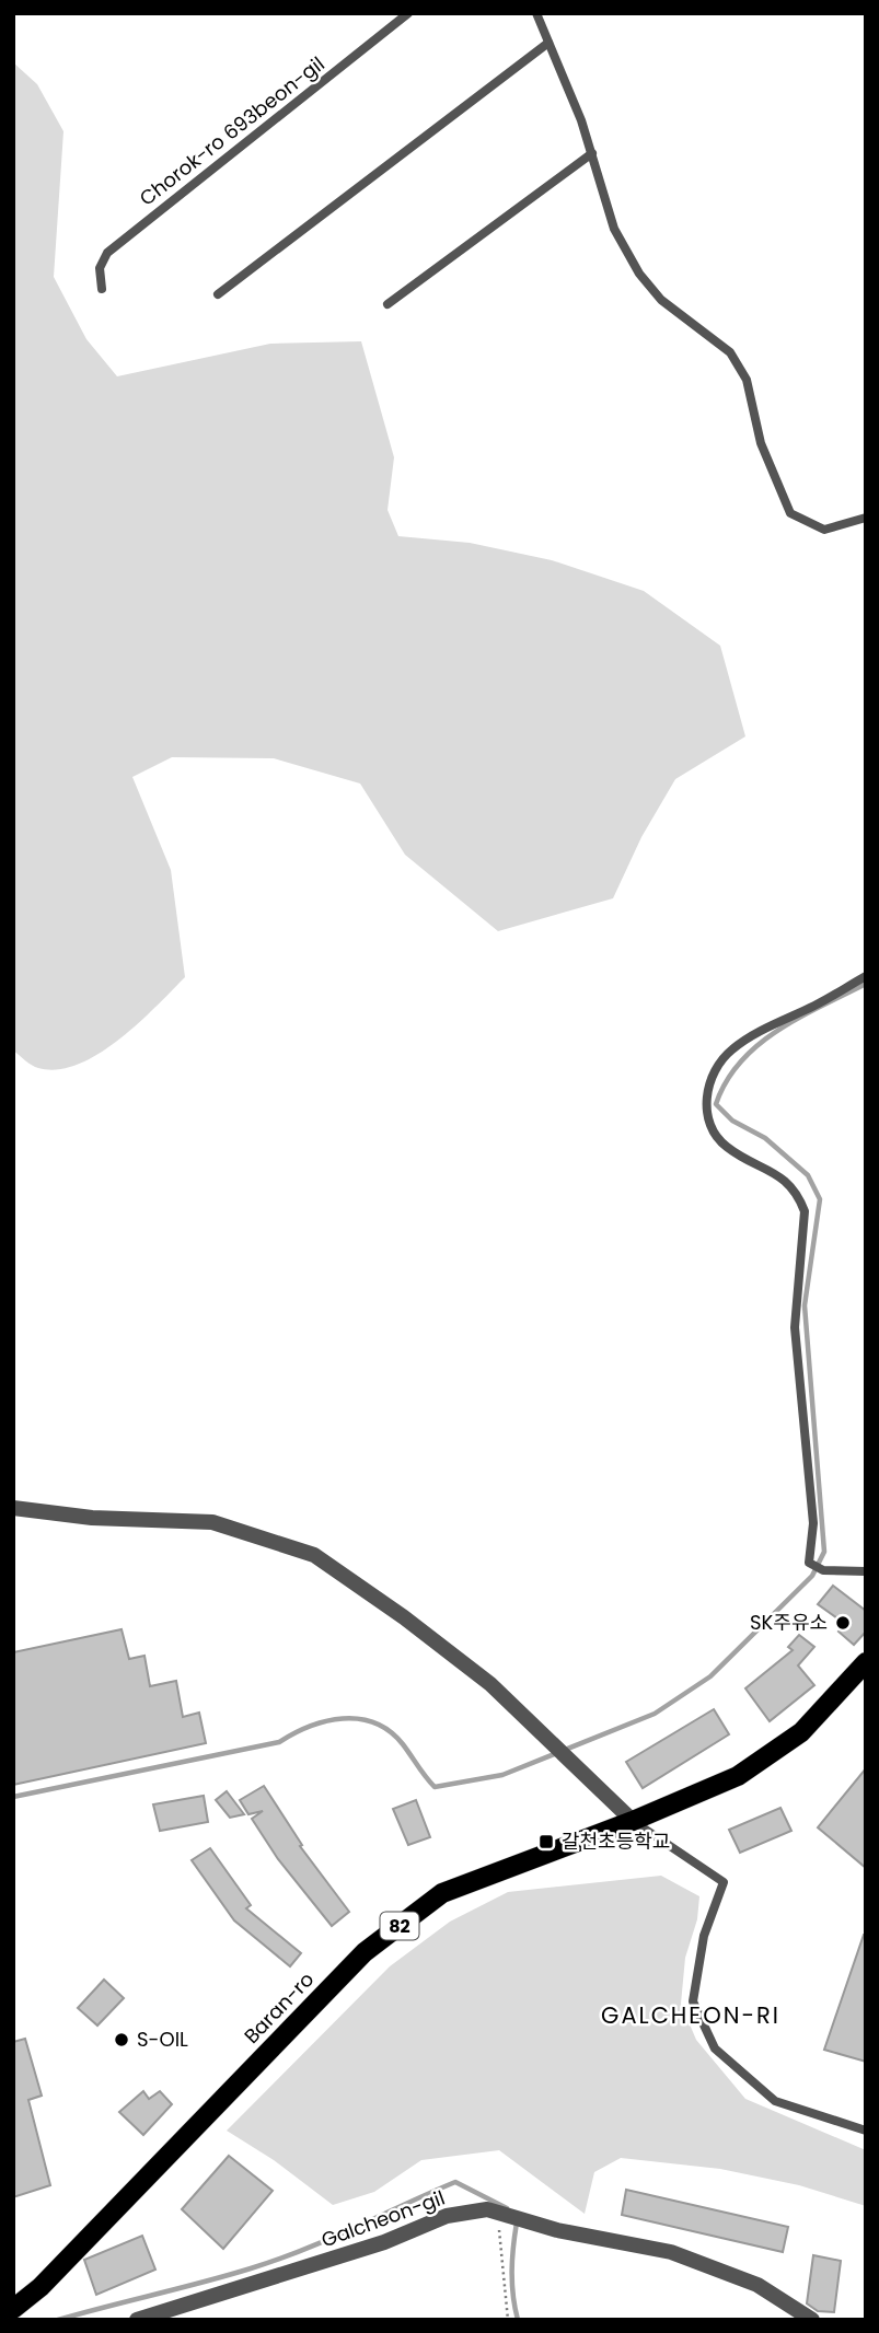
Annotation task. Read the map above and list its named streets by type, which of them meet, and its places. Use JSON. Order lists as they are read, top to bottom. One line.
{"streets":{"main road":["82","Baran-ro"],"street":["Galcheon-gil"],"lane":["Chorok-ro 693beon-gil"]},"districts":["GALCHEON-RI"],"places":{"other":["SK주유소","S-OIL"],"transit":["갈천초등학교"]}}
